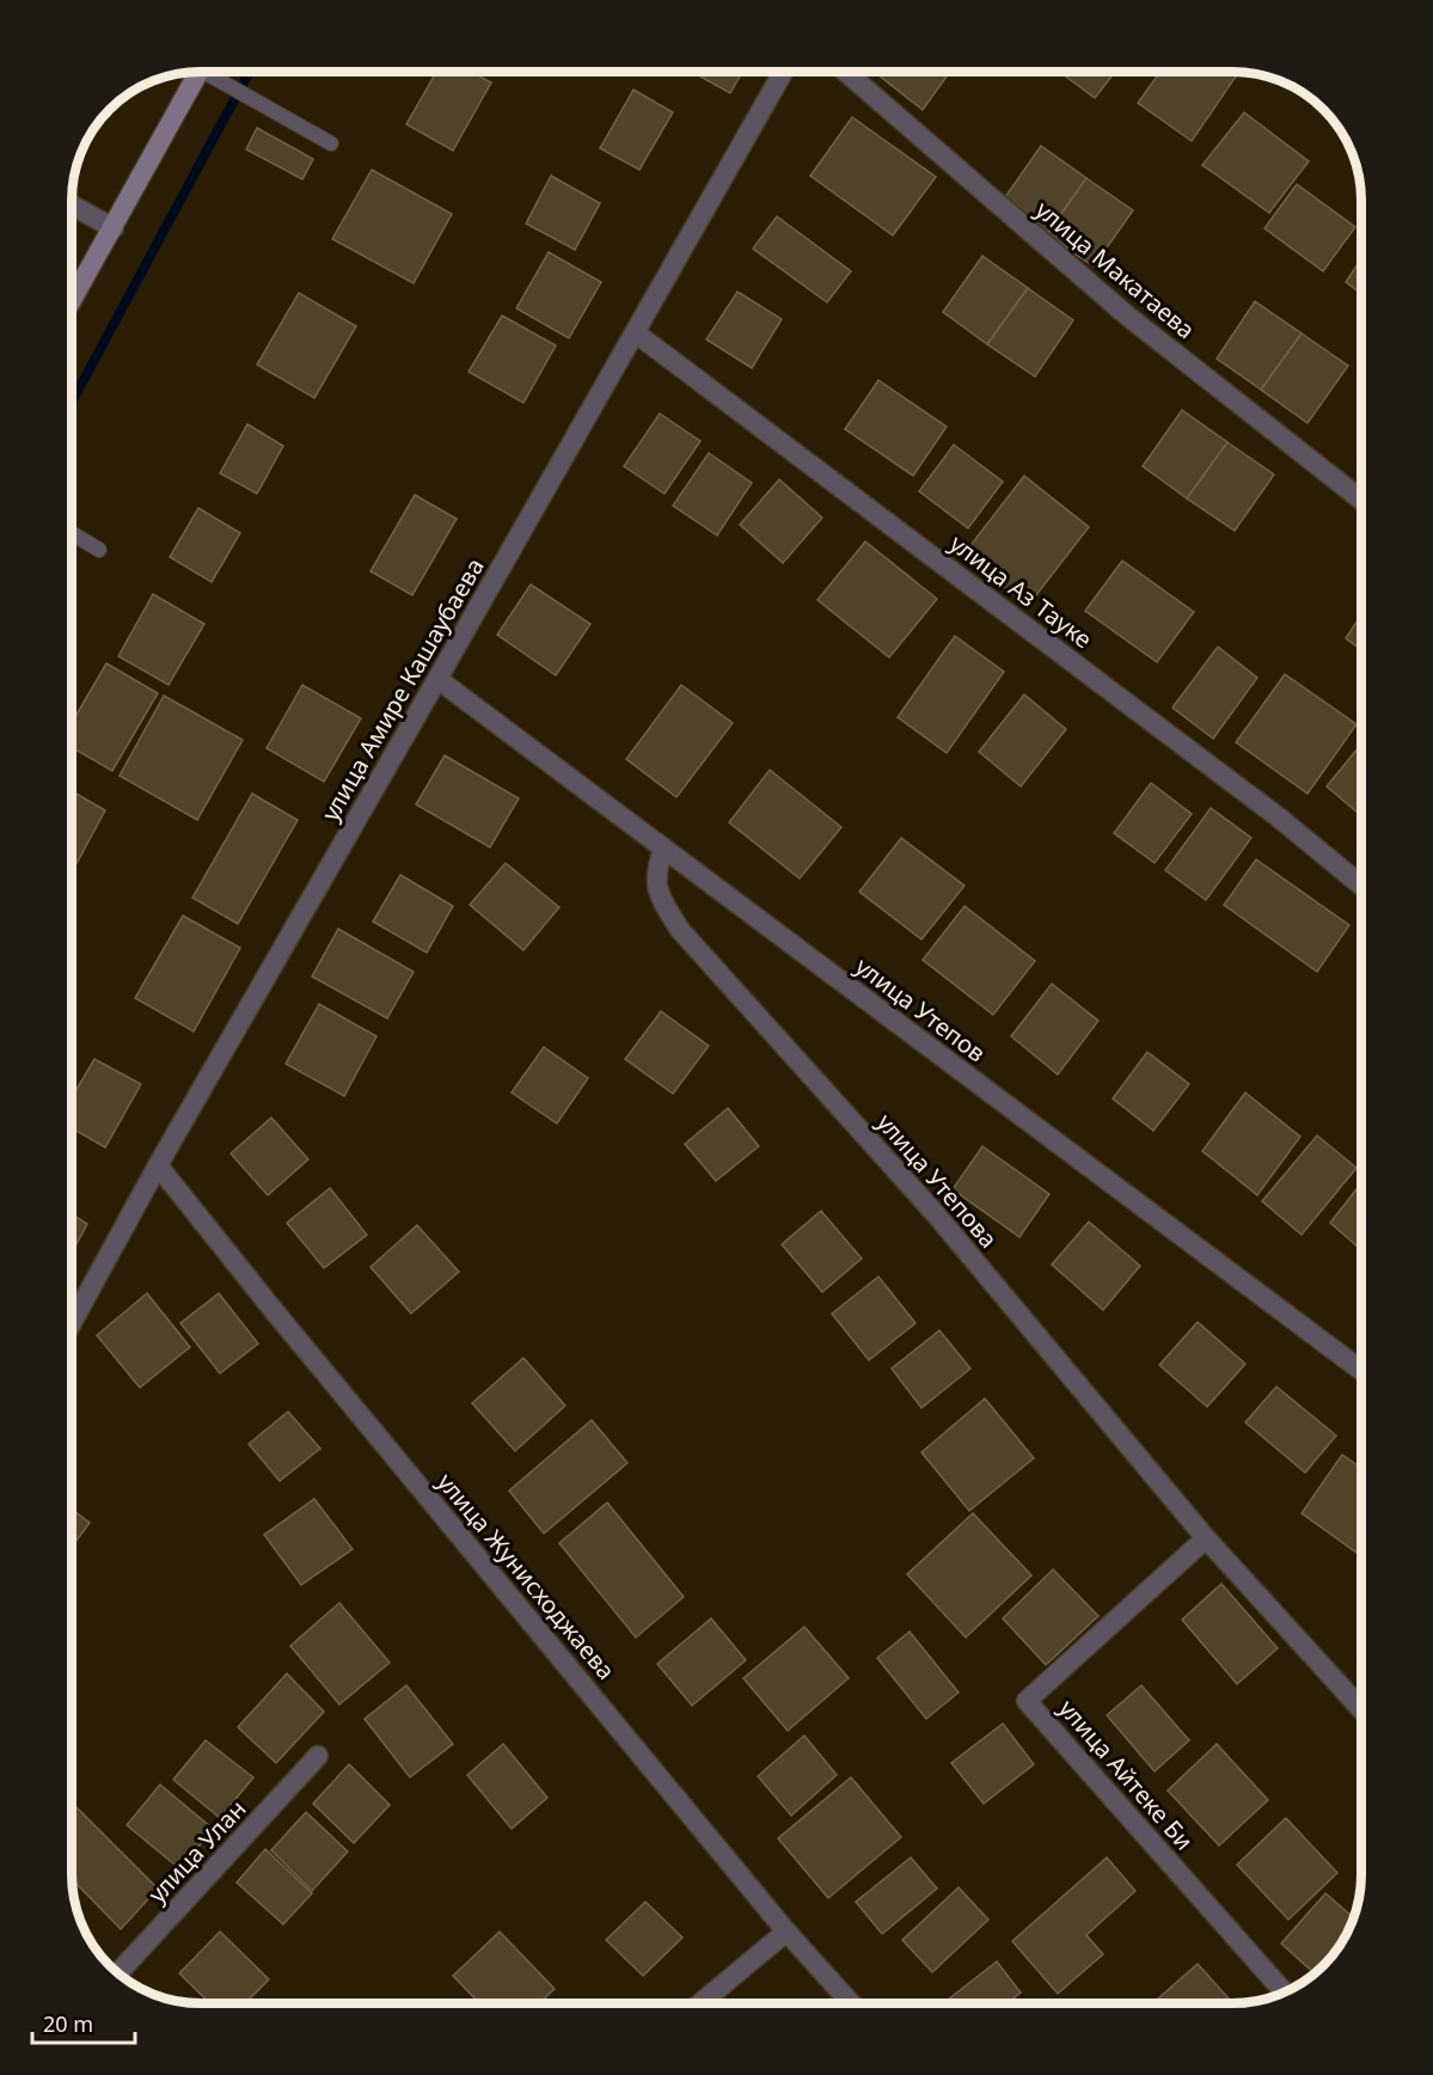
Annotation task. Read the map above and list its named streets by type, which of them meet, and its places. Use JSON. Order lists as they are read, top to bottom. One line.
{"streets":{"street":["улица Макатаева","улица Аз Тауке","улица Амире Кашаубаева","улица Утепов","улица Утепова","улица Жунисходжаева","улица Айтеке Би","улица Улан"]},"crossings":[["улица Аз Тауке","улица Амире Кашаубаева"],["улица Амире Кашаубаева","улица Утепов"],["улица Амире Кашаубаева","улица Жунисходжаева"],["улица Утепов","улица Утепова"],["улица Утепова","улица Айтеке Би"]],"scale_bar":"20 m"}
